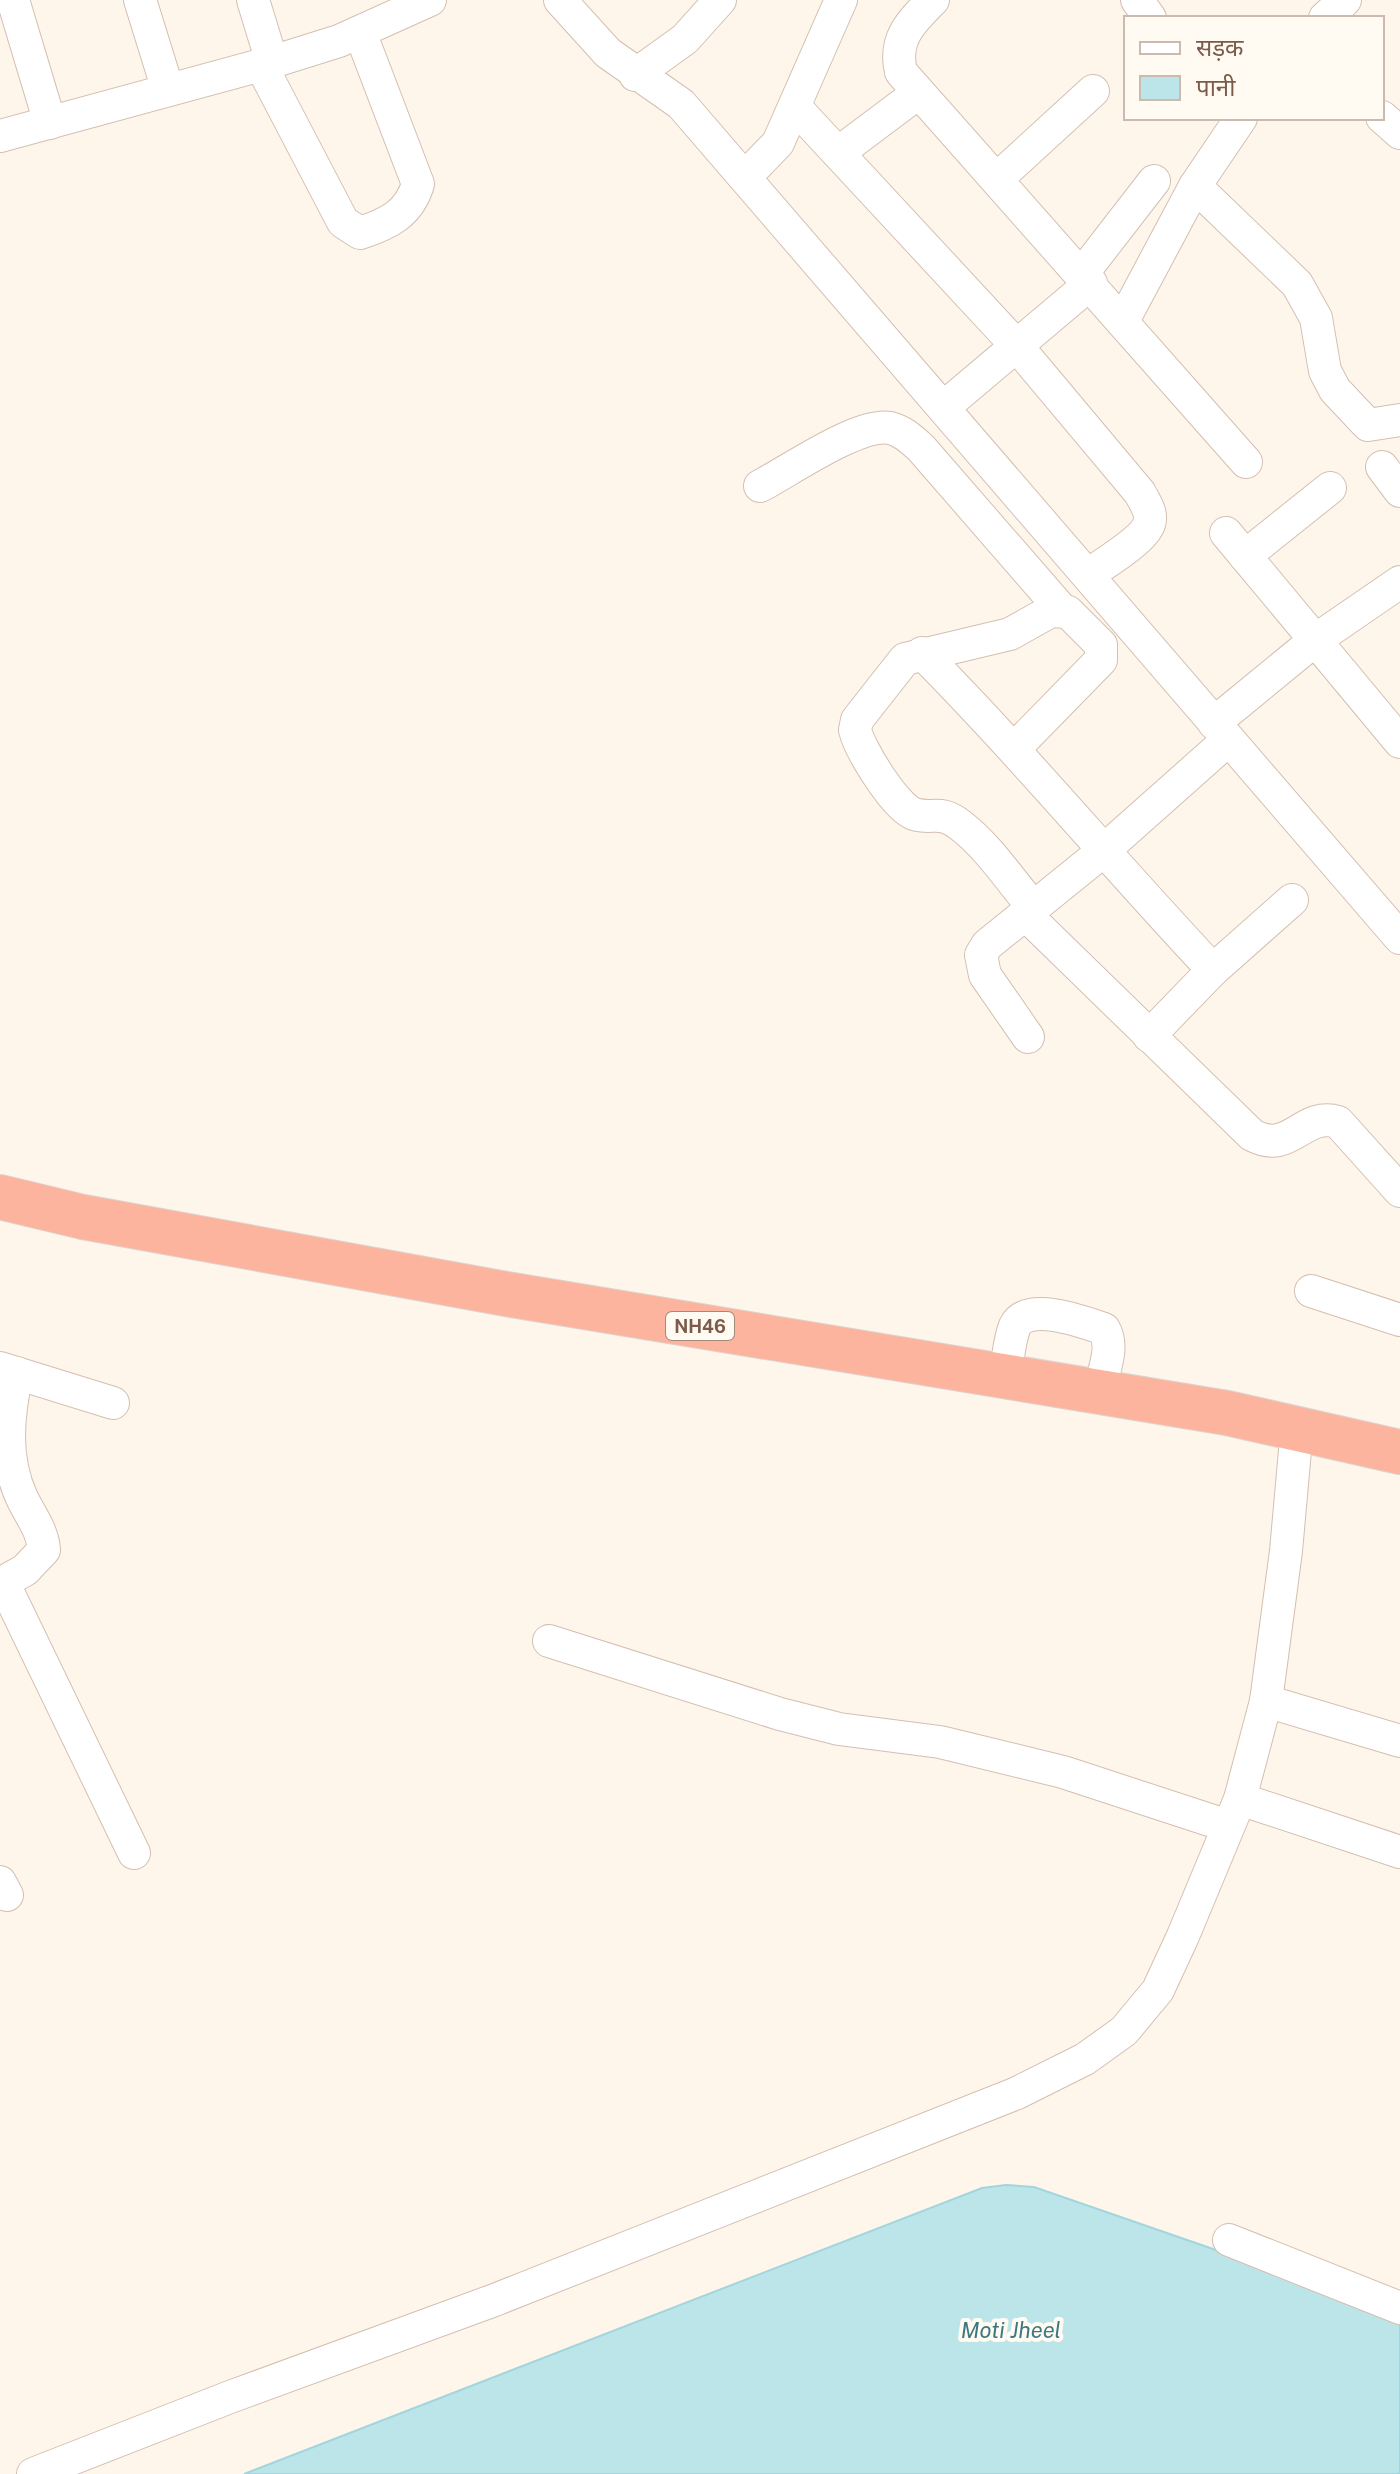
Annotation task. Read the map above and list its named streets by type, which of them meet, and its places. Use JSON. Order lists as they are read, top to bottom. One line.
{"streets":{"highway":["NH46"]},"water":["Moti Jheel"],"legend":["सड़क","पानी"]}
